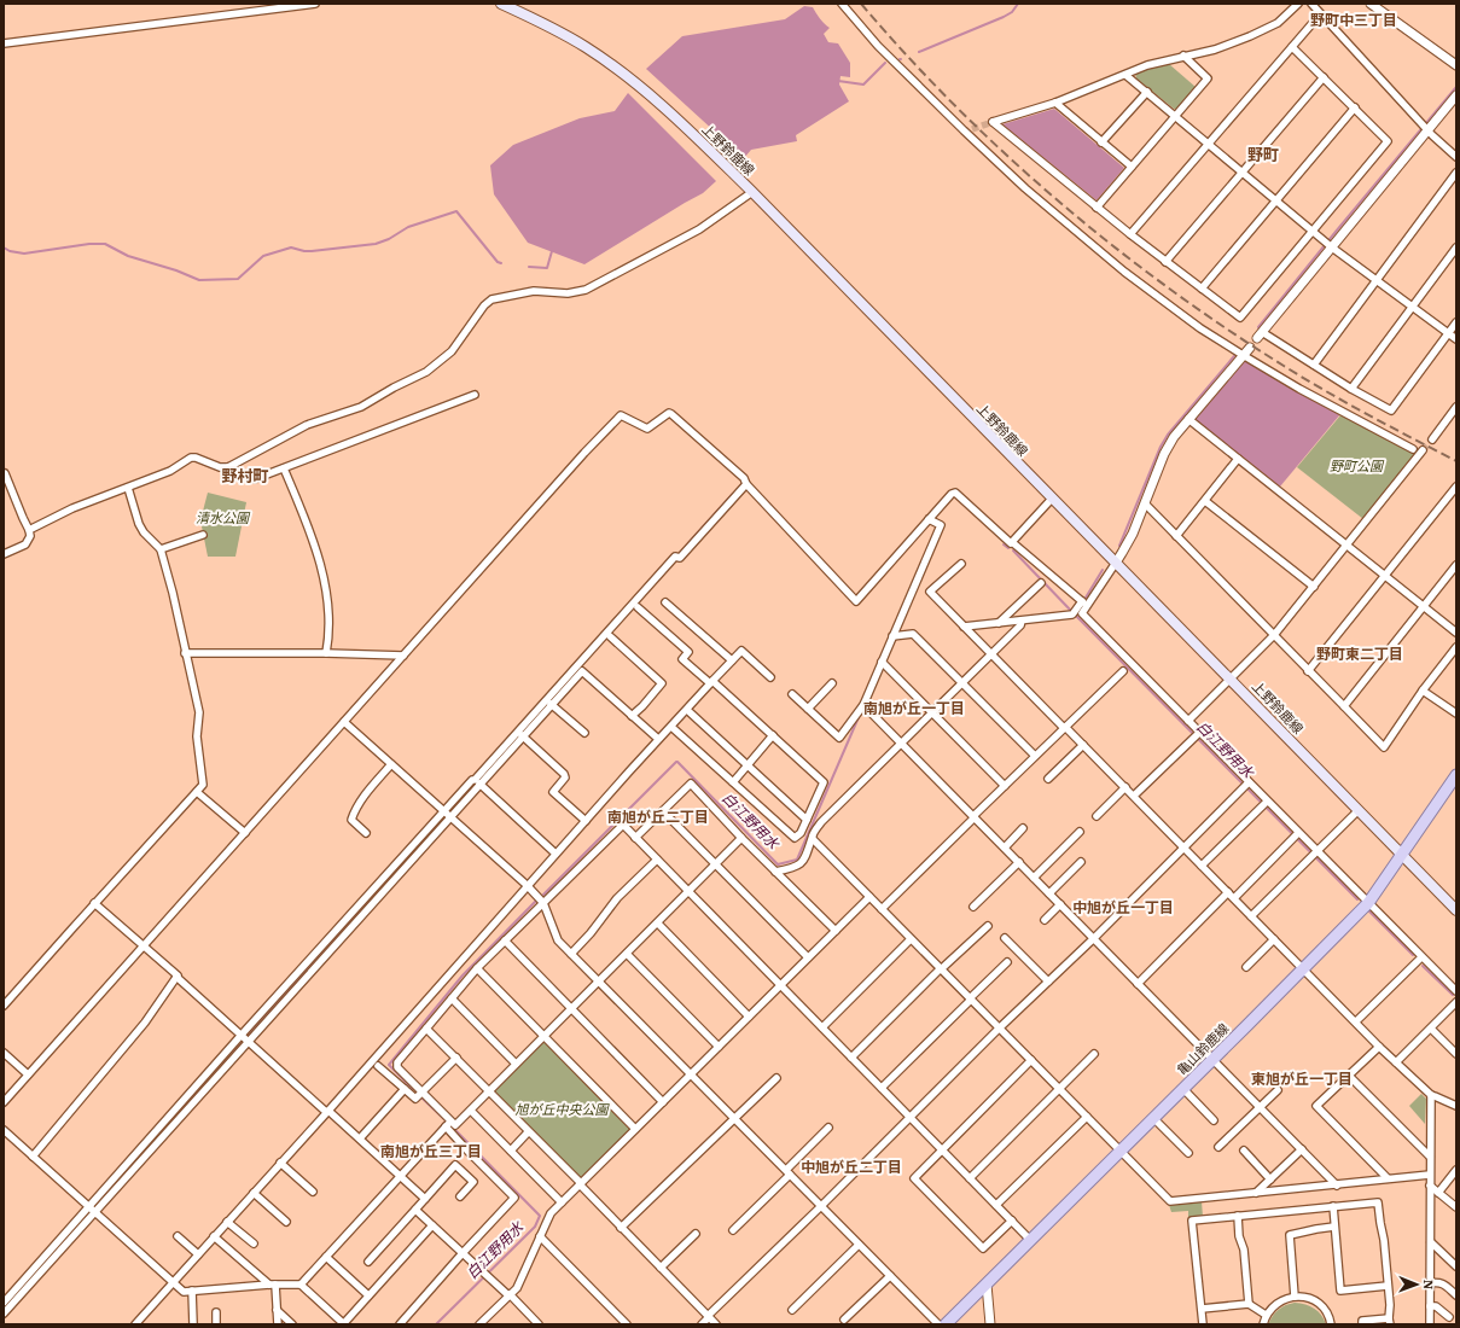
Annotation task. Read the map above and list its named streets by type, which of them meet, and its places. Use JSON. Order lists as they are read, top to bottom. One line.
{"streets":{"main road":["上野鈴鹿線","亀山鈴鹿線"]},"crossings":[["上野鈴鹿線","亀山鈴鹿線"]],"districts":["野町中三丁目","野町","野村町","野町東二丁目","南旭が丘一丁目","南旭が丘二丁目","中旭が丘一丁目","東旭が丘一丁目","南旭が丘三丁目","中旭が丘二丁目"],"water":["白江野用水"],"parks":["野町公園","清水公園","旭が丘中央公園"],"north":"right"}
